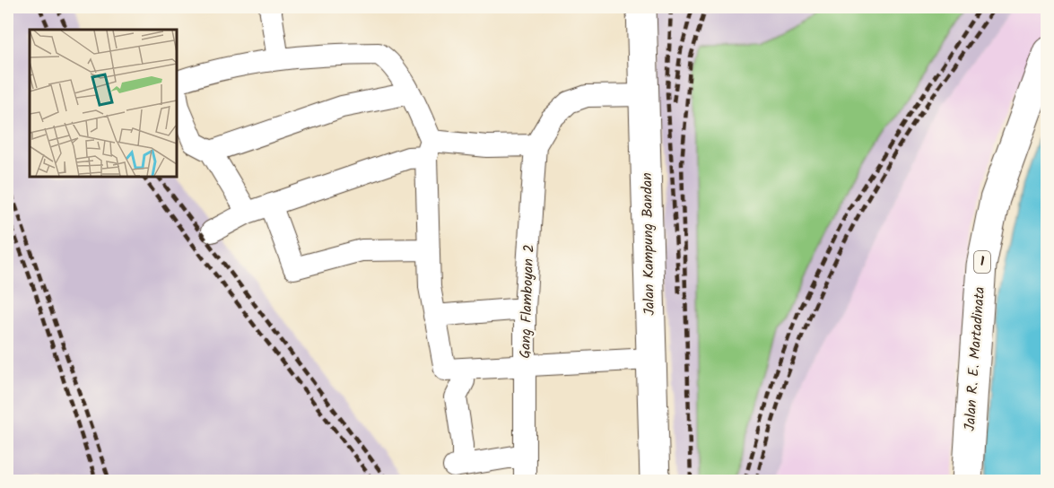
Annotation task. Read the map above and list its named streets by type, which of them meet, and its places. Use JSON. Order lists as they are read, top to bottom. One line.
{"streets":{"main road":["Jalan Kampung Bandan","1","Jalan R. E. Martadinata"],"street":["Gang Flamboyan 2"]},"crossings":[["Jalan Kampung Bandan","Gang Flamboyan 2"]]}
